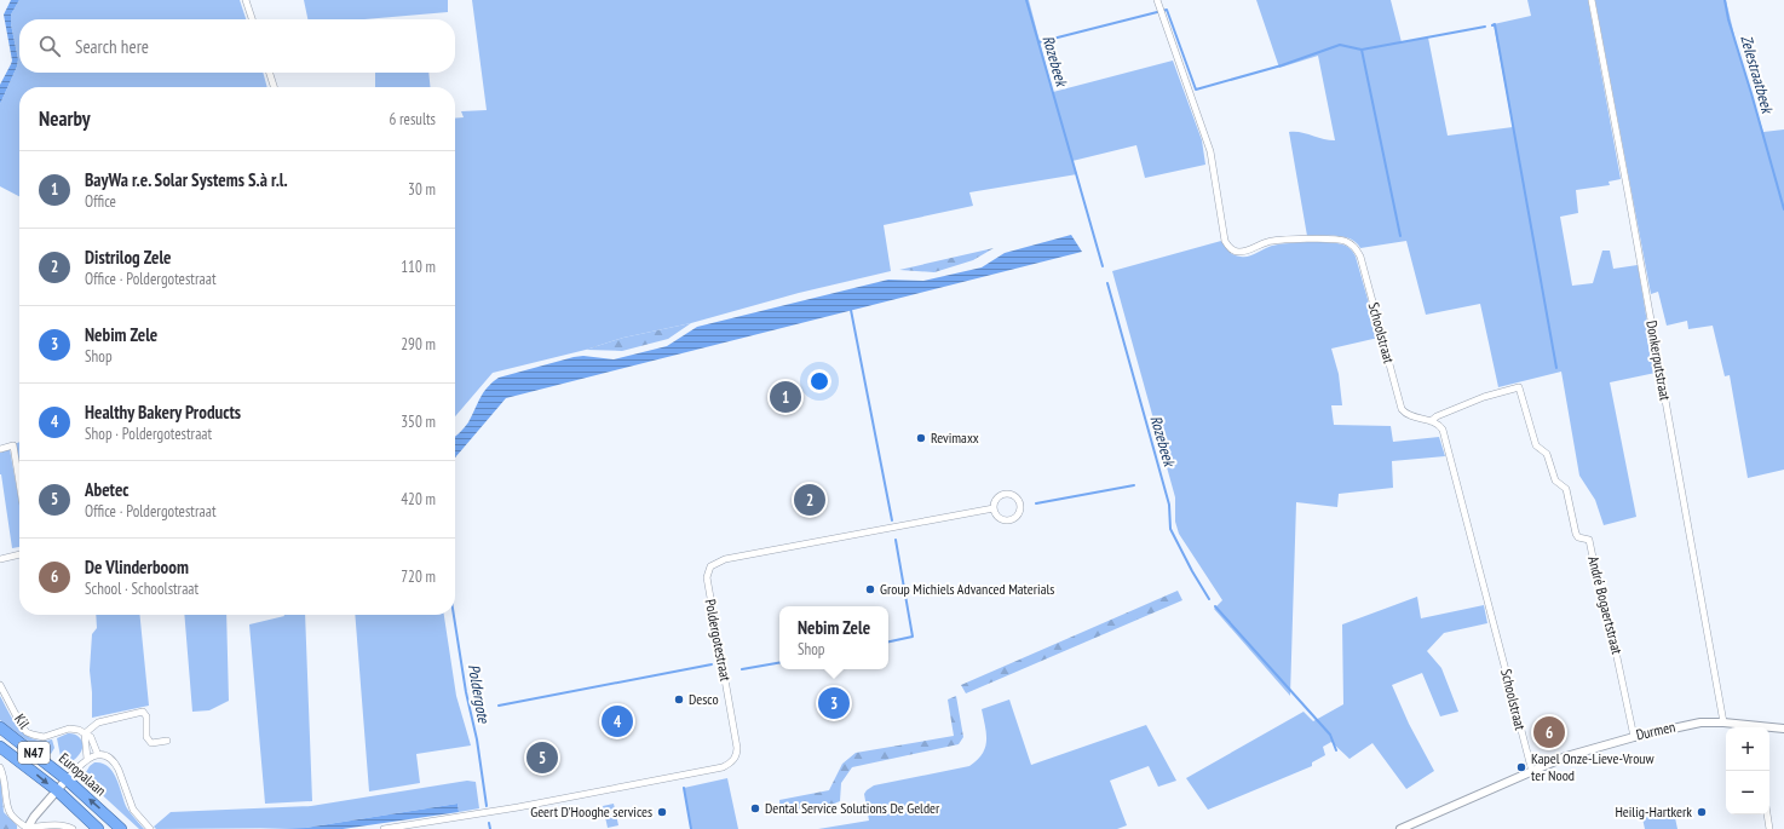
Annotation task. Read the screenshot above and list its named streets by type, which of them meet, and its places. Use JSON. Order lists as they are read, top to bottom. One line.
{"streets":{"highway":["N47","Europalaan"],"street":["Schoolstraat","Donkerputstraat","André Bogaertstraat","Poldergotestraat","Kil","Durmen"]},"crossings":[["Schoolstraat","André Bogaertstraat"],["Schoolstraat","Durmen"],["Donkerputstraat","Durmen"],["André Bogaertstraat","Durmen"]],"water":["Rozebeek","Zelestraatbeek","Poldergote"],"places":["Revimaxx","Group Michiels Advanced Materials","Desco","Kapel Onze-Lieve-Vrouw ter Nood","Dental Service Solutions De Gelder","Geert D'Hooghe services","Heilig-Hartkerk"],"page":{"search":"Search here","heading":["Nearby","6 results"],"list":[{"mark":"1","name":"BayWa r.e. Solar Systems S.à r.l.","note":"Office","value":"30 m"},{"mark":"2","name":"Distrilog Zele","note":"Office · Poldergotestraat","value":"110 m"},{"mark":"3","name":"Nebim Zele","note":"Shop","value":"290 m"},{"mark":"4","name":"Healthy Bakery Products","note":"Shop · Poldergotestraat","value":"350 m"},{"mark":"5","name":"Abetec","note":"Office · Poldergotestraat","value":"420 m"},{"mark":"6","name":"De Vlinderboom","note":"School · Schoolstraat","value":"720 m"}],"pins":["1","2","3","4","6","5"],"popup":["Nebim Zele","Shop"],"map_buttons":["+","−"]}}
